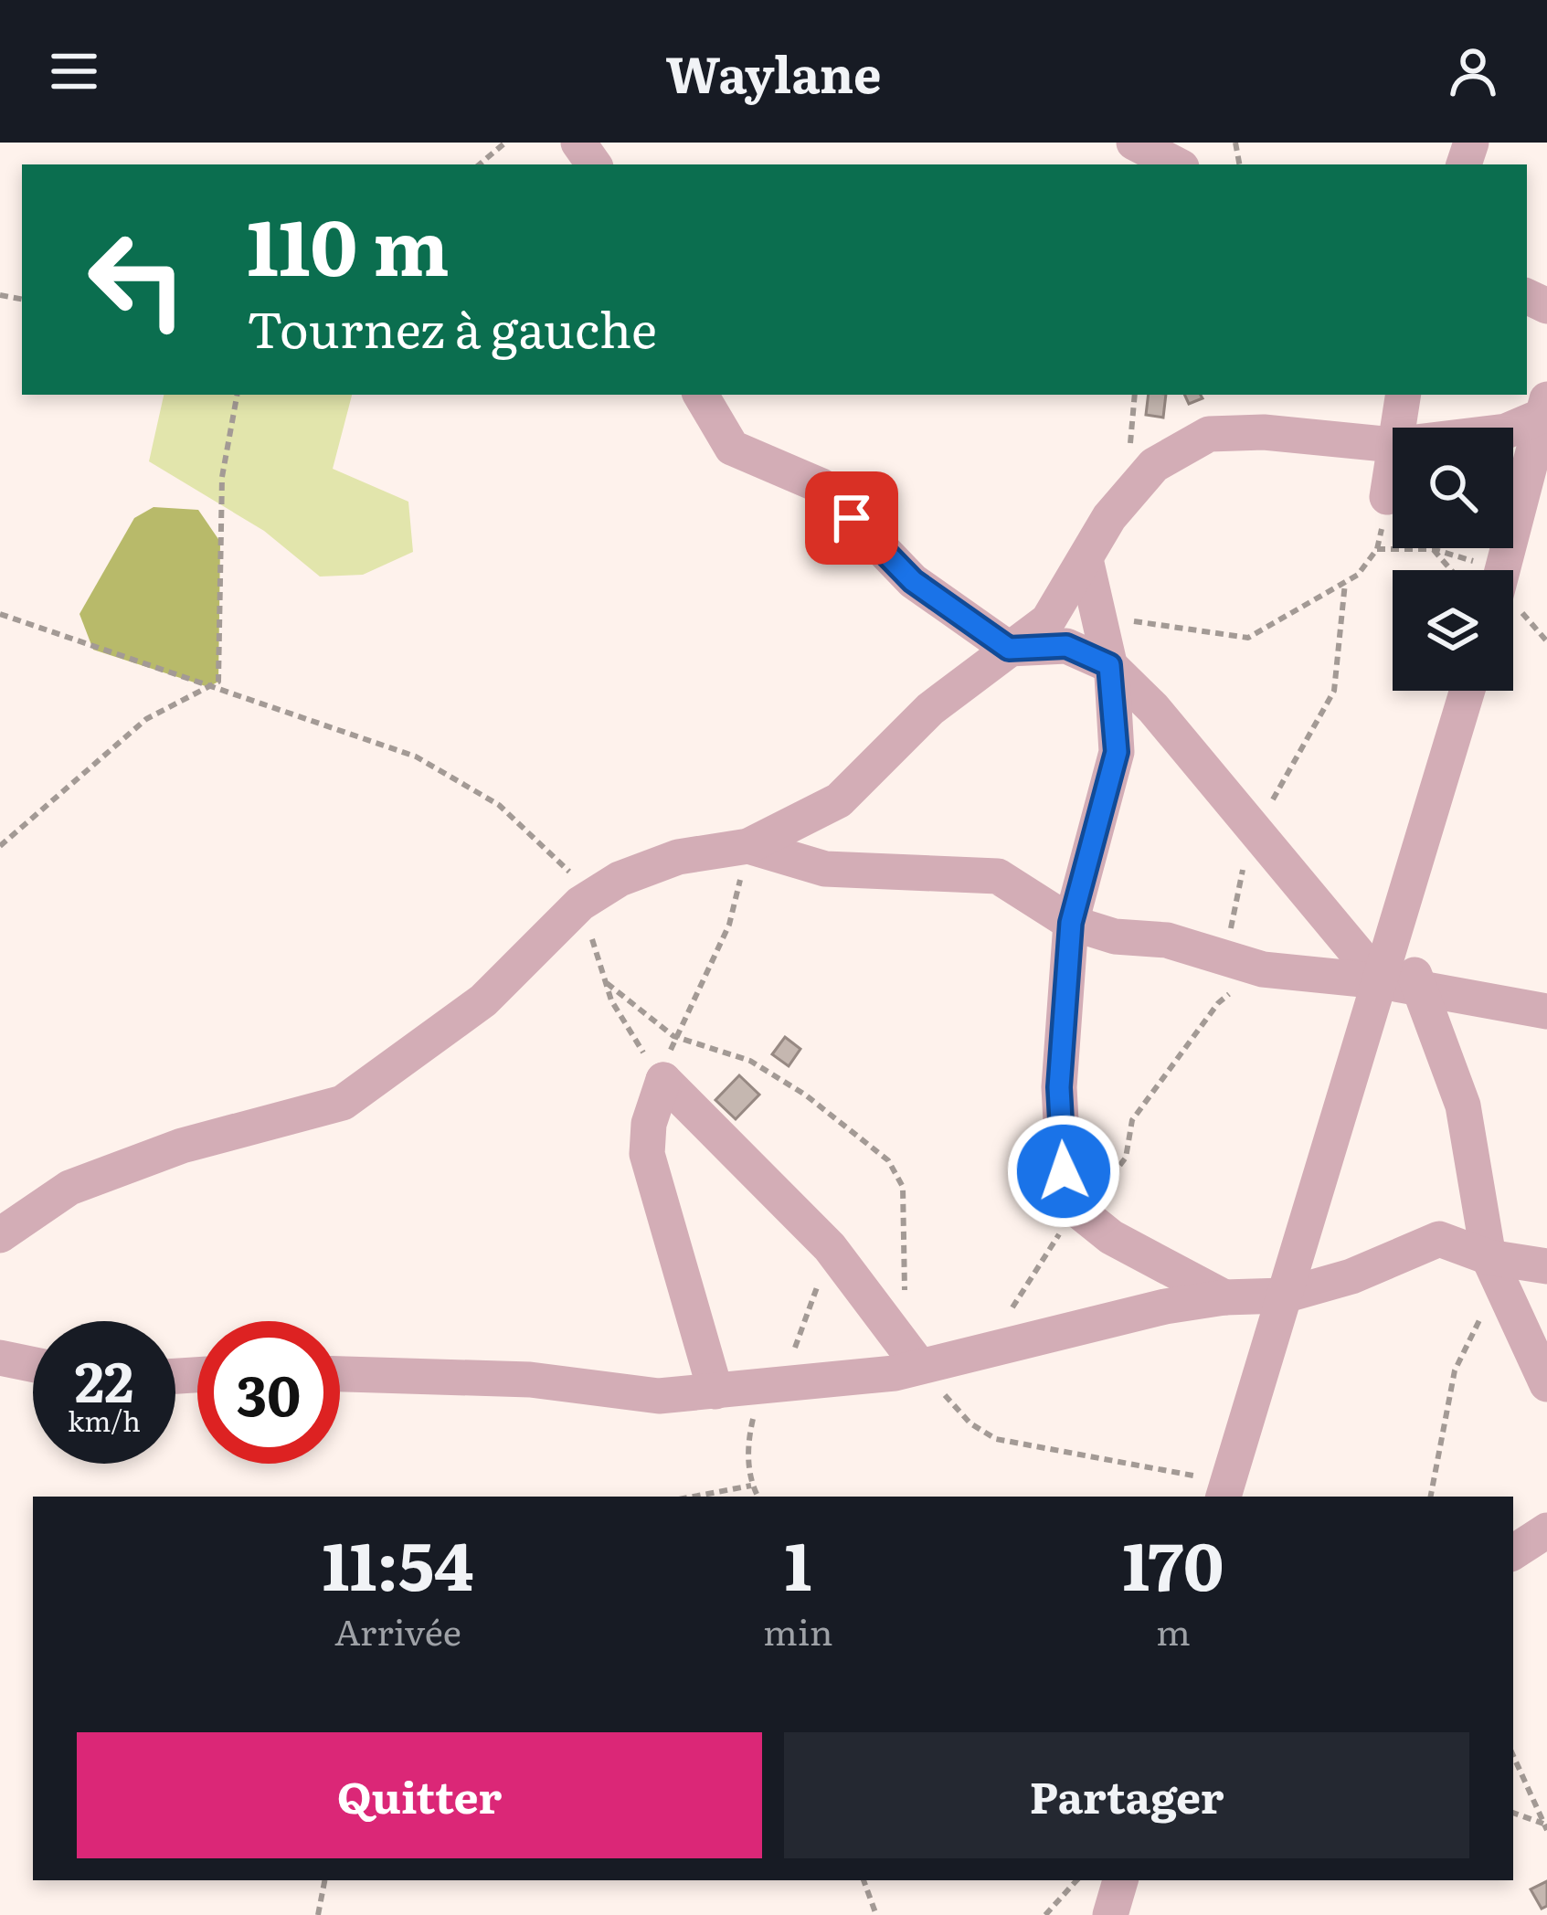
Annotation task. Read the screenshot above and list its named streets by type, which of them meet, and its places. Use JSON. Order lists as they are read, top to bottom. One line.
{"page":{"header":"Waylane","turn":["110 m","Tournez à gauche"],"speed":"22 km/h","limit":"30","eta":["11:54","Arrivée","1","min","170","m"],"buttons":["Quitter","Partager"]}}
